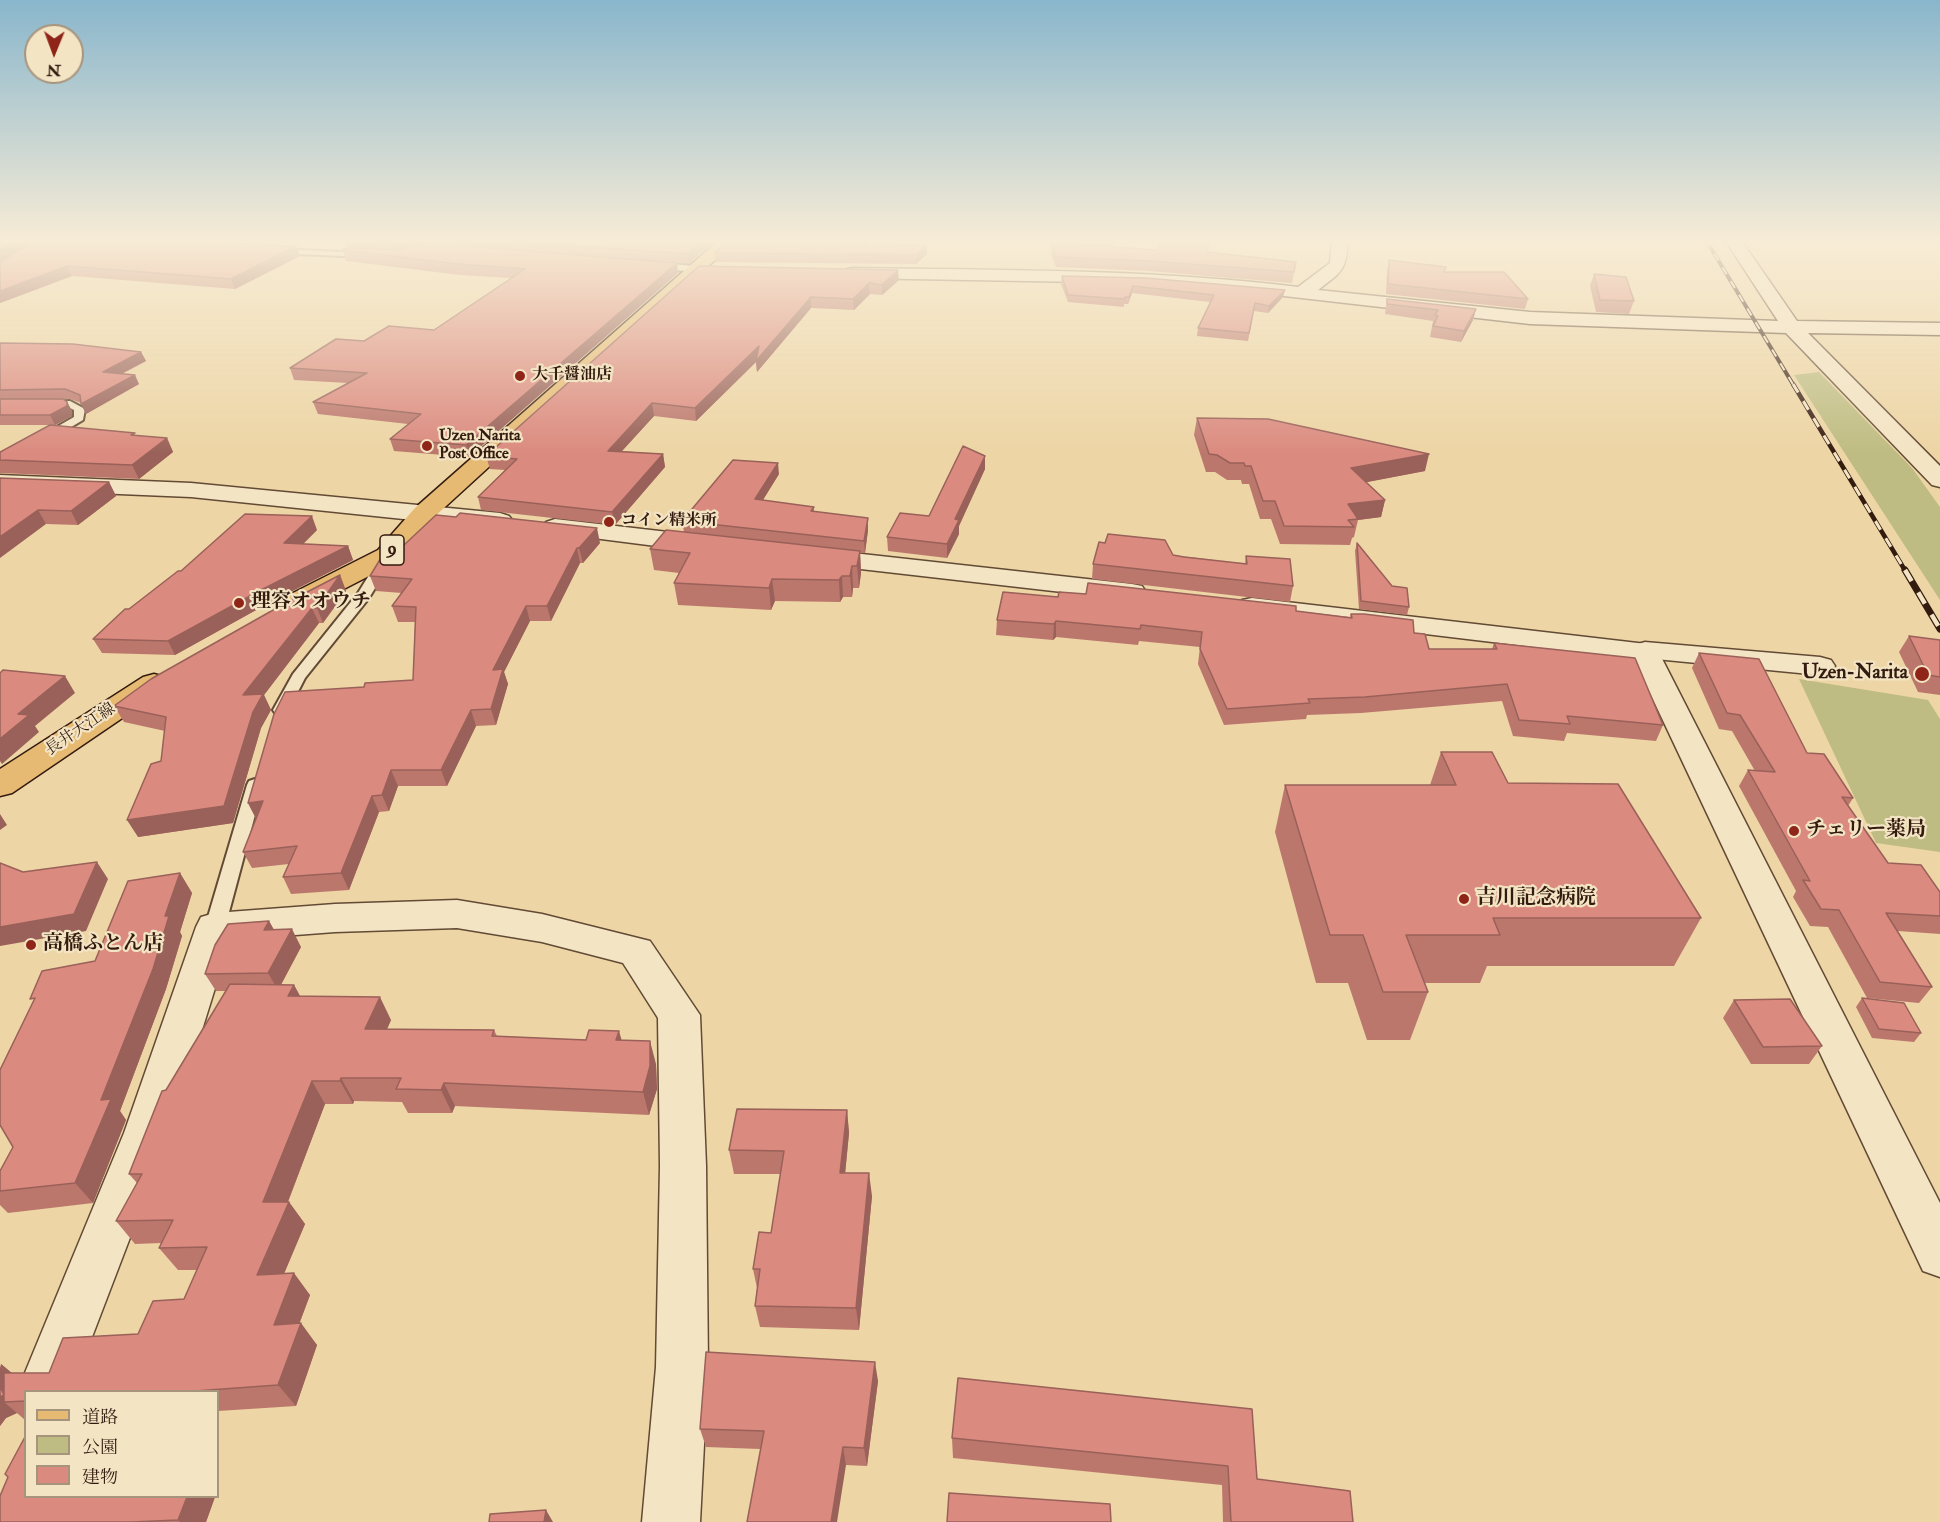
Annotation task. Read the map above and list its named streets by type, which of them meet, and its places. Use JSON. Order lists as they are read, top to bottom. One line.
{"streets":{"main road":["9","長井大江線"]},"places":["大千醤油店","Uzen Narita Post Office","コイン精米所","理容オオウチ","Uzen-Narita","チェリー薬局","吉川記念病院","高橋ふとん店"],"legend":["道路","公園","建物"],"north":"bottom"}
